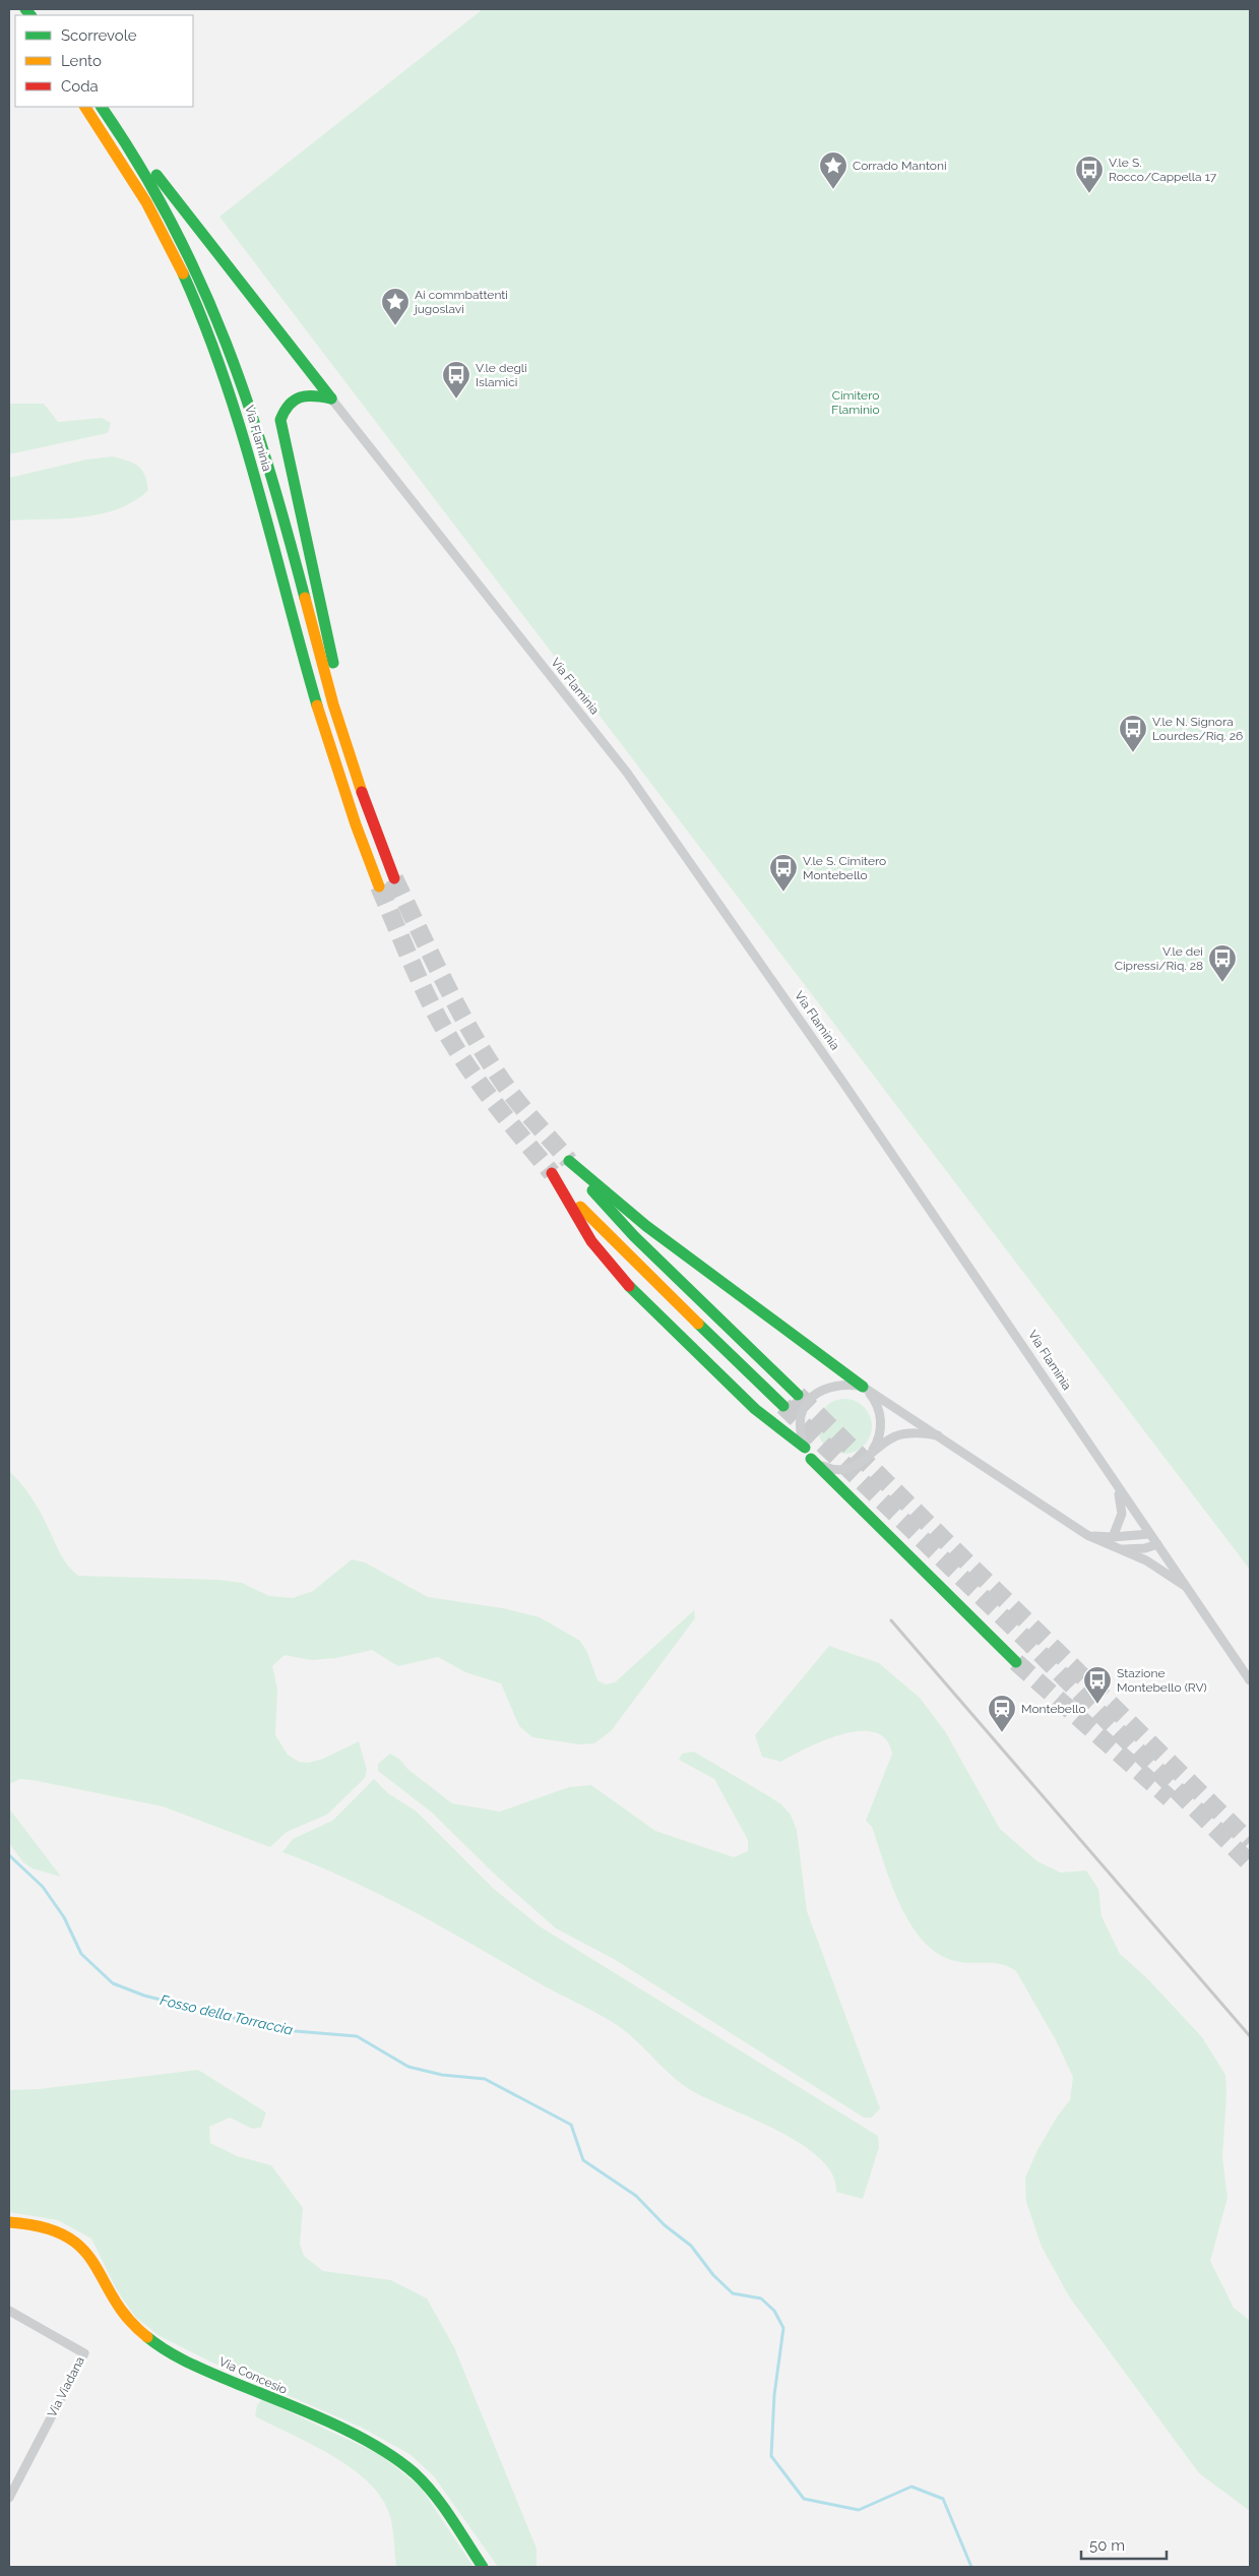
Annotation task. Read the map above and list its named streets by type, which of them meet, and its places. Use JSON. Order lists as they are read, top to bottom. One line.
{"streets":{"main road":["Via Flaminia","Via Concesio"],"street":["Via Viadana"]},"water":["Fosso della Torraccia"],"parks":["Cimitero Flaminio"],"places":{"place":["Corrado Mantoni","Ai commbattenti jugoslavi"],"bus stop":["V.le S. Rocco/Cappella 17","V.le degli Islamici","V.le N. Signora Lourdes/Riq. 26","V.le S. Cimitero Montebello","V.le dei Cipressi/Riq. 28","Stazione Montebello (RV)"],"station":["Montebello"]},"legend":["Scorrevole","Lento","Coda"],"scale_bar":"50 m"}
